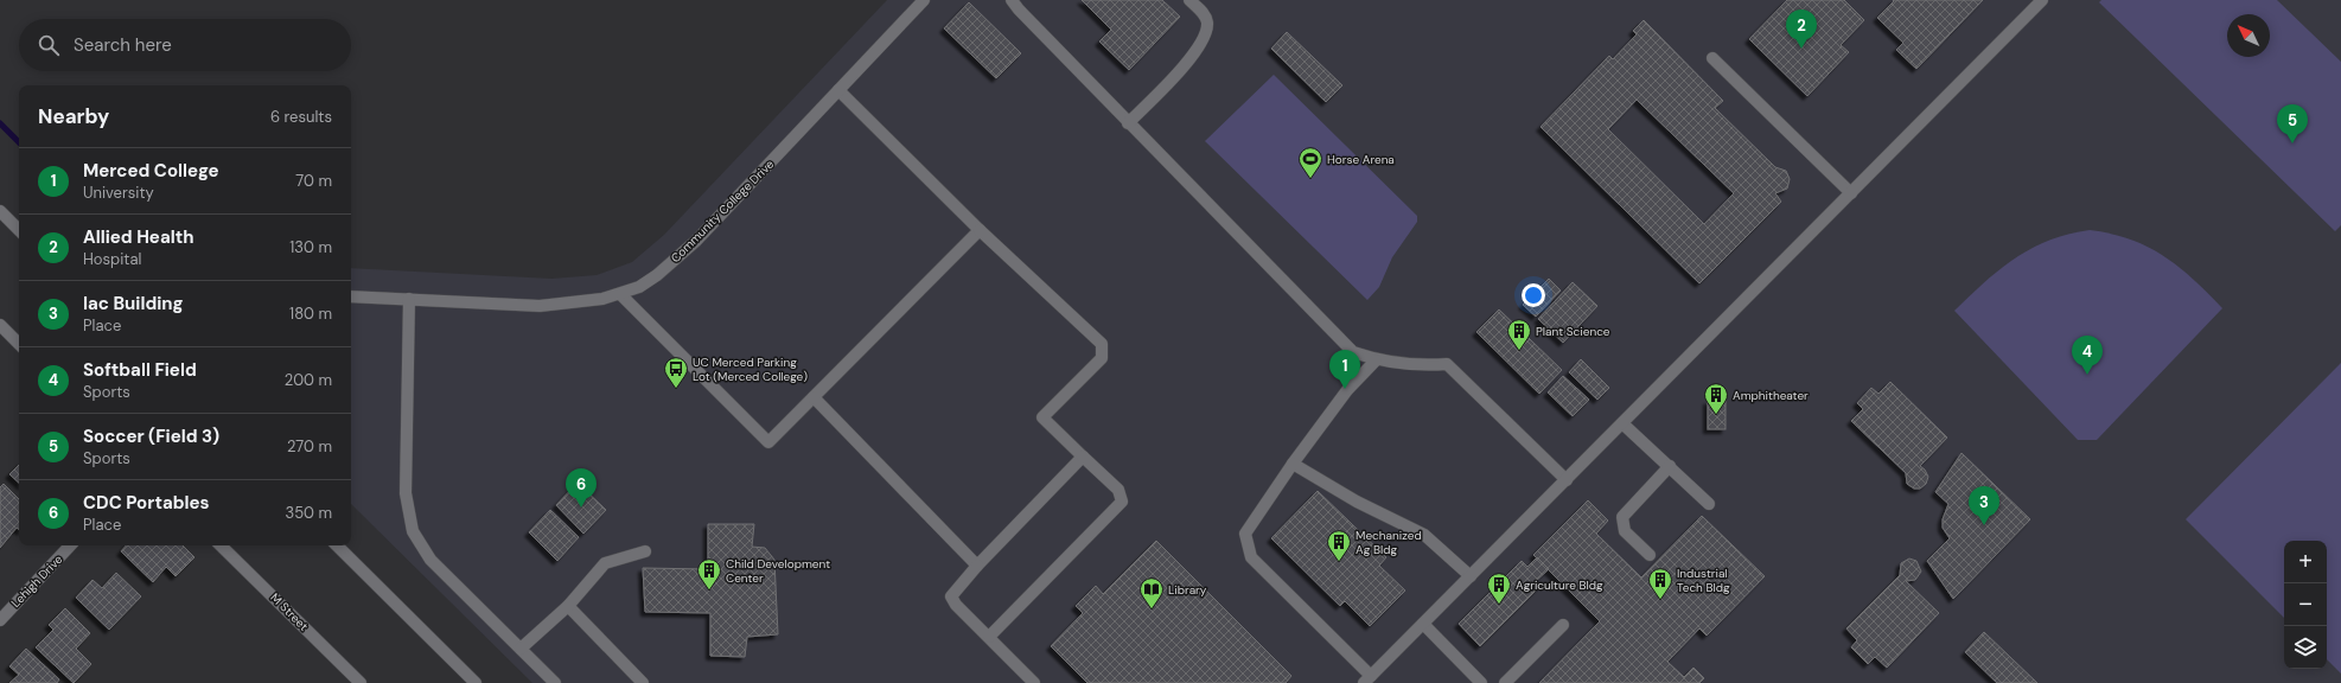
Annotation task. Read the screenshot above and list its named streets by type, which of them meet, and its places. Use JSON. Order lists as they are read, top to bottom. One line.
{"streets":{"street":["Community College Drive","Lehigh Drive","M Street"]},"places":{"sports":["Horse Arena"],"building":["Plant Science","Amphitheater","Mechanized Ag Bldg","Child Development Center","Industrial Tech Bldg","Agriculture Bldg"],"bus stop":["UC Merced Parking Lot (Merced College)"],"library":["Library"]},"north":"top left","page":{"pins":["2","5","4","1","6","3"],"search":"Search here","heading":["Nearby","6 results"],"list":[{"mark":"1","name":"Merced College","note":"University","value":"70 m"},{"mark":"2","name":"Allied Health","note":"Hospital","value":"130 m"},{"mark":"3","name":"Iac Building","note":"Place","value":"180 m"},{"mark":"4","name":"Softball Field","note":"Sports","value":"200 m"},{"mark":"5","name":"Soccer (Field 3)","note":"Sports","value":"270 m"},{"mark":"6","name":"CDC Portables","note":"Place","value":"350 m"}],"map_buttons":["+","−"]}}
